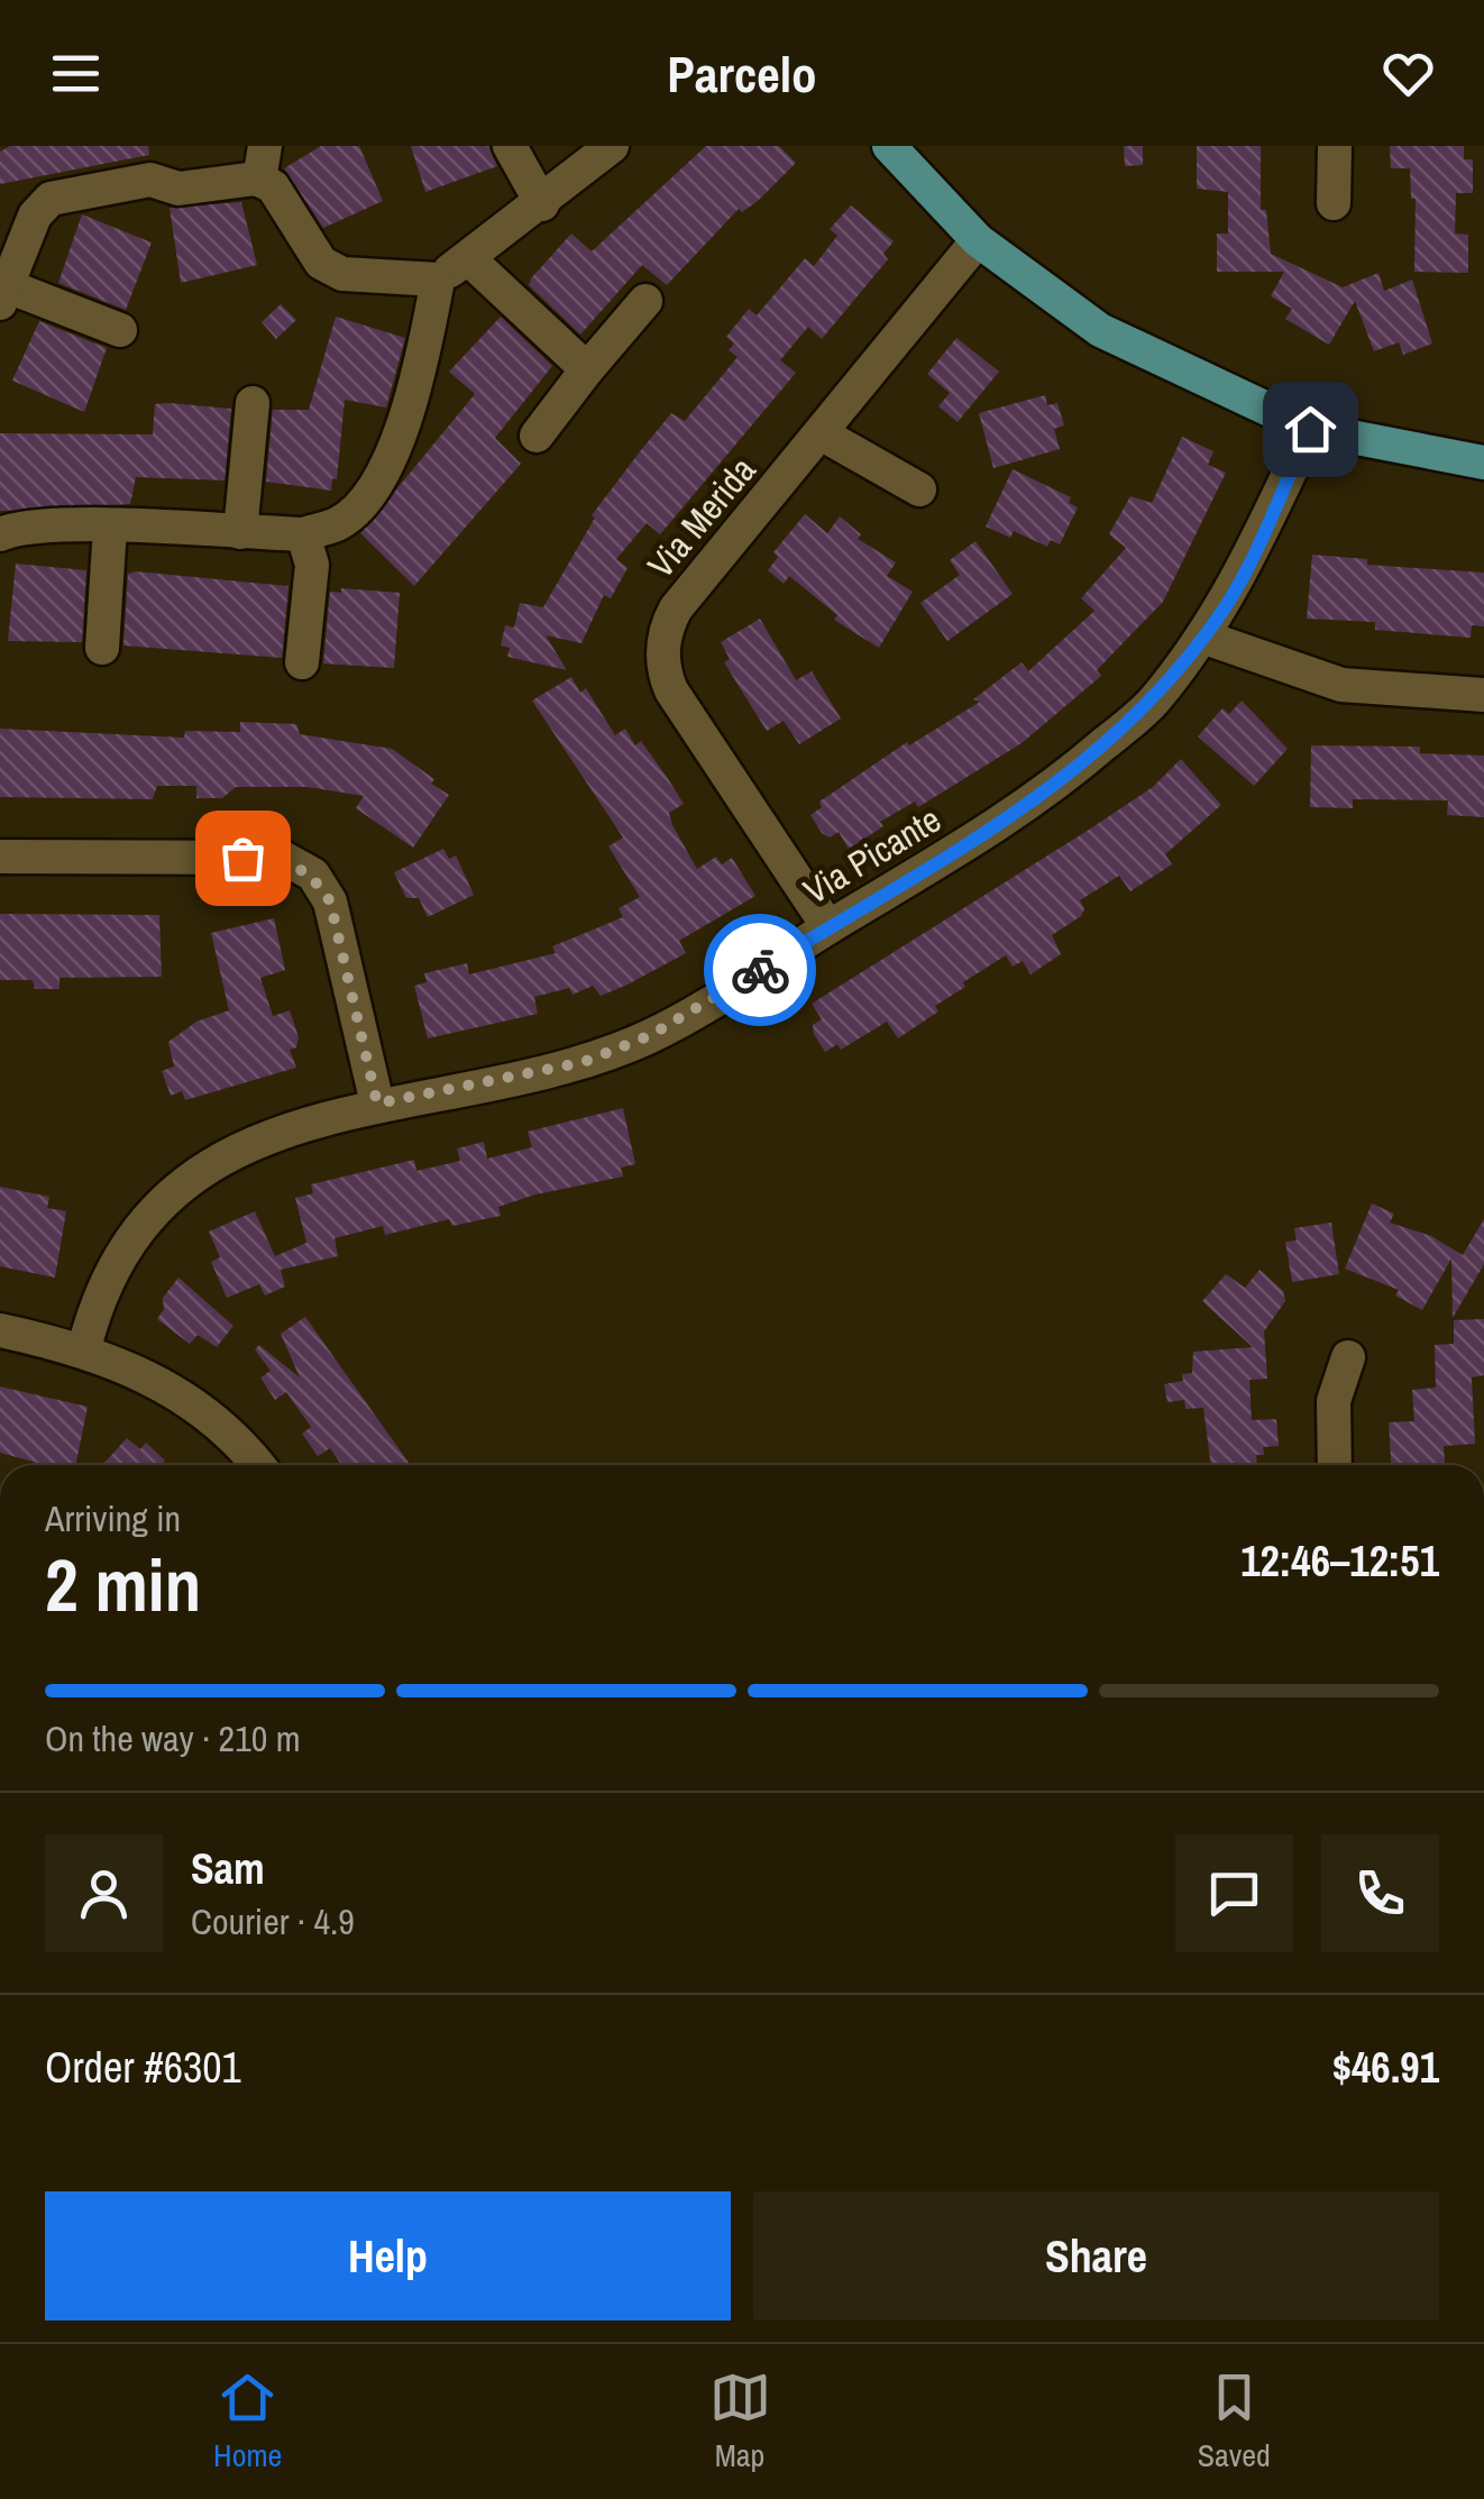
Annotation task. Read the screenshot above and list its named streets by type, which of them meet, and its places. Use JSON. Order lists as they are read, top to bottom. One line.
{"streets":{"street":["Via Merida","Via Picante"]},"crossings":[["Via Merida","Via Picante"]],"page":{"header":"Parcelo","heading":["2 min","Arriving in","12:46–12:51"],"panel":["Sam","Courier · 4.9","Order #6301","$46.91"],"bar":"On the way · 210 m","buttons":["Help","Share"],"tabs":["Home","Map","Saved"]}}
